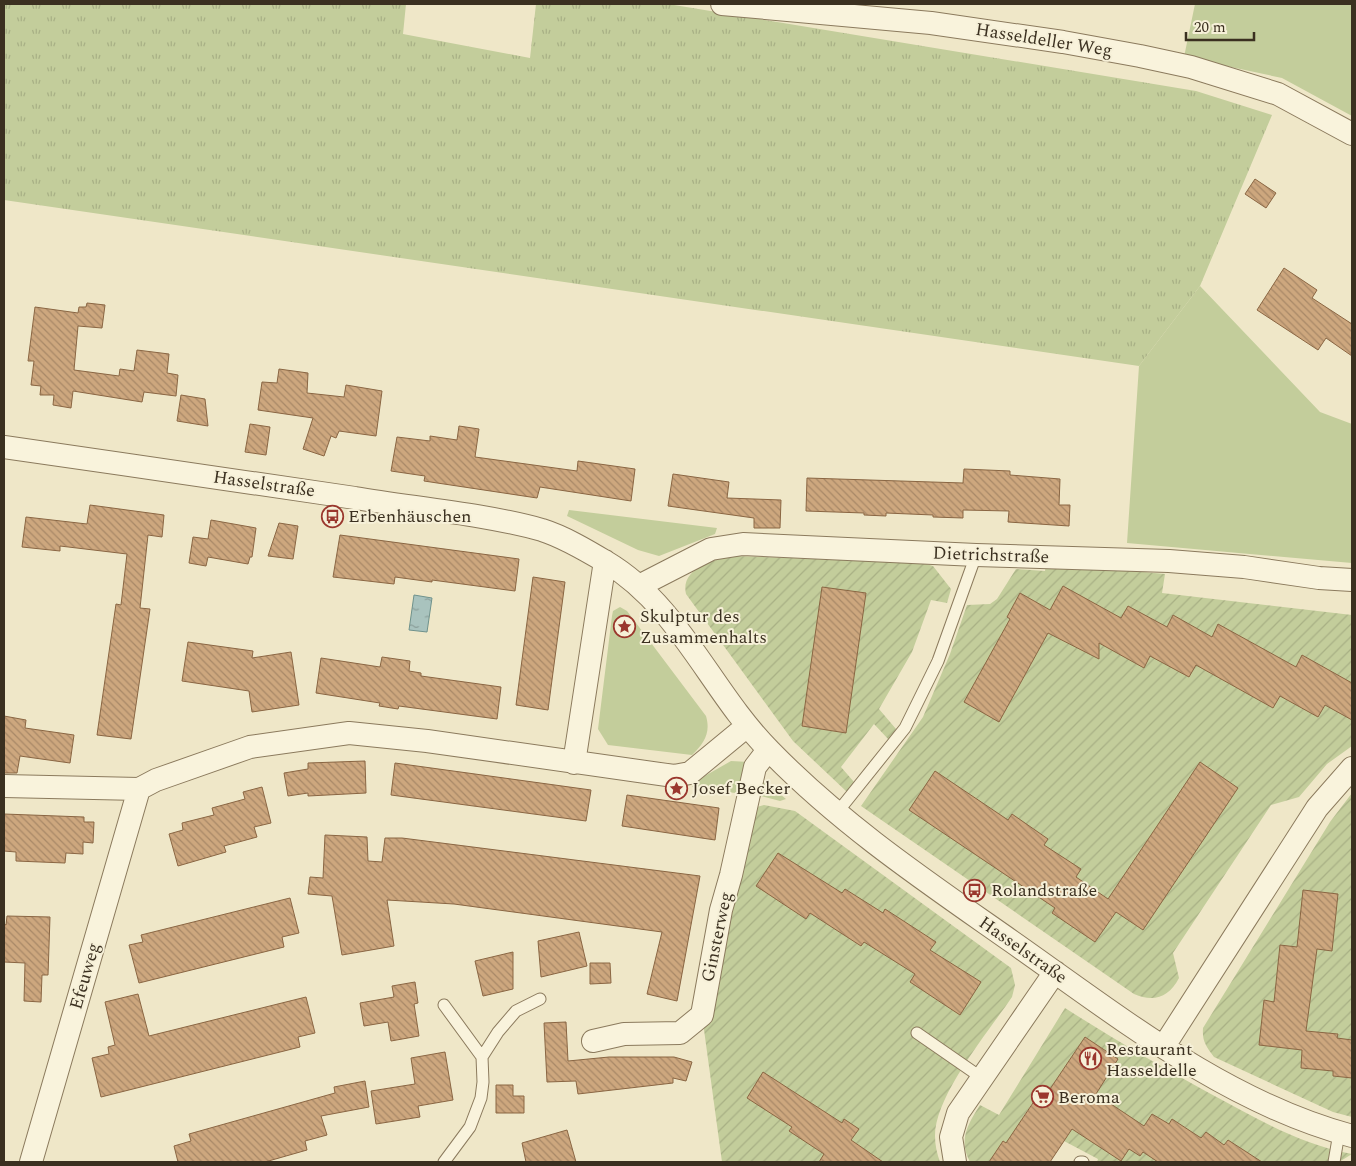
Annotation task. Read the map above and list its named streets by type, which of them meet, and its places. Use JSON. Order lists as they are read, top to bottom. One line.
{"streets":{"street":["Hasseldeller Weg","Hasselstraße","Dietrichstraße","Ginsterweg","Efeuweg"]},"crossings":[["Hasselstraße","Dietrichstraße"],["Hasselstraße","Ginsterweg"]],"places":{"bus stop":["Erbenhäuschen","Rolandstraße"],"place":["Skulptur des Zusammenhalts","Josef Becker"],"restaurant":["Restaurant Hasseldelle"],"supermarket":["Beroma"]},"scale_bar":"20 m"}
